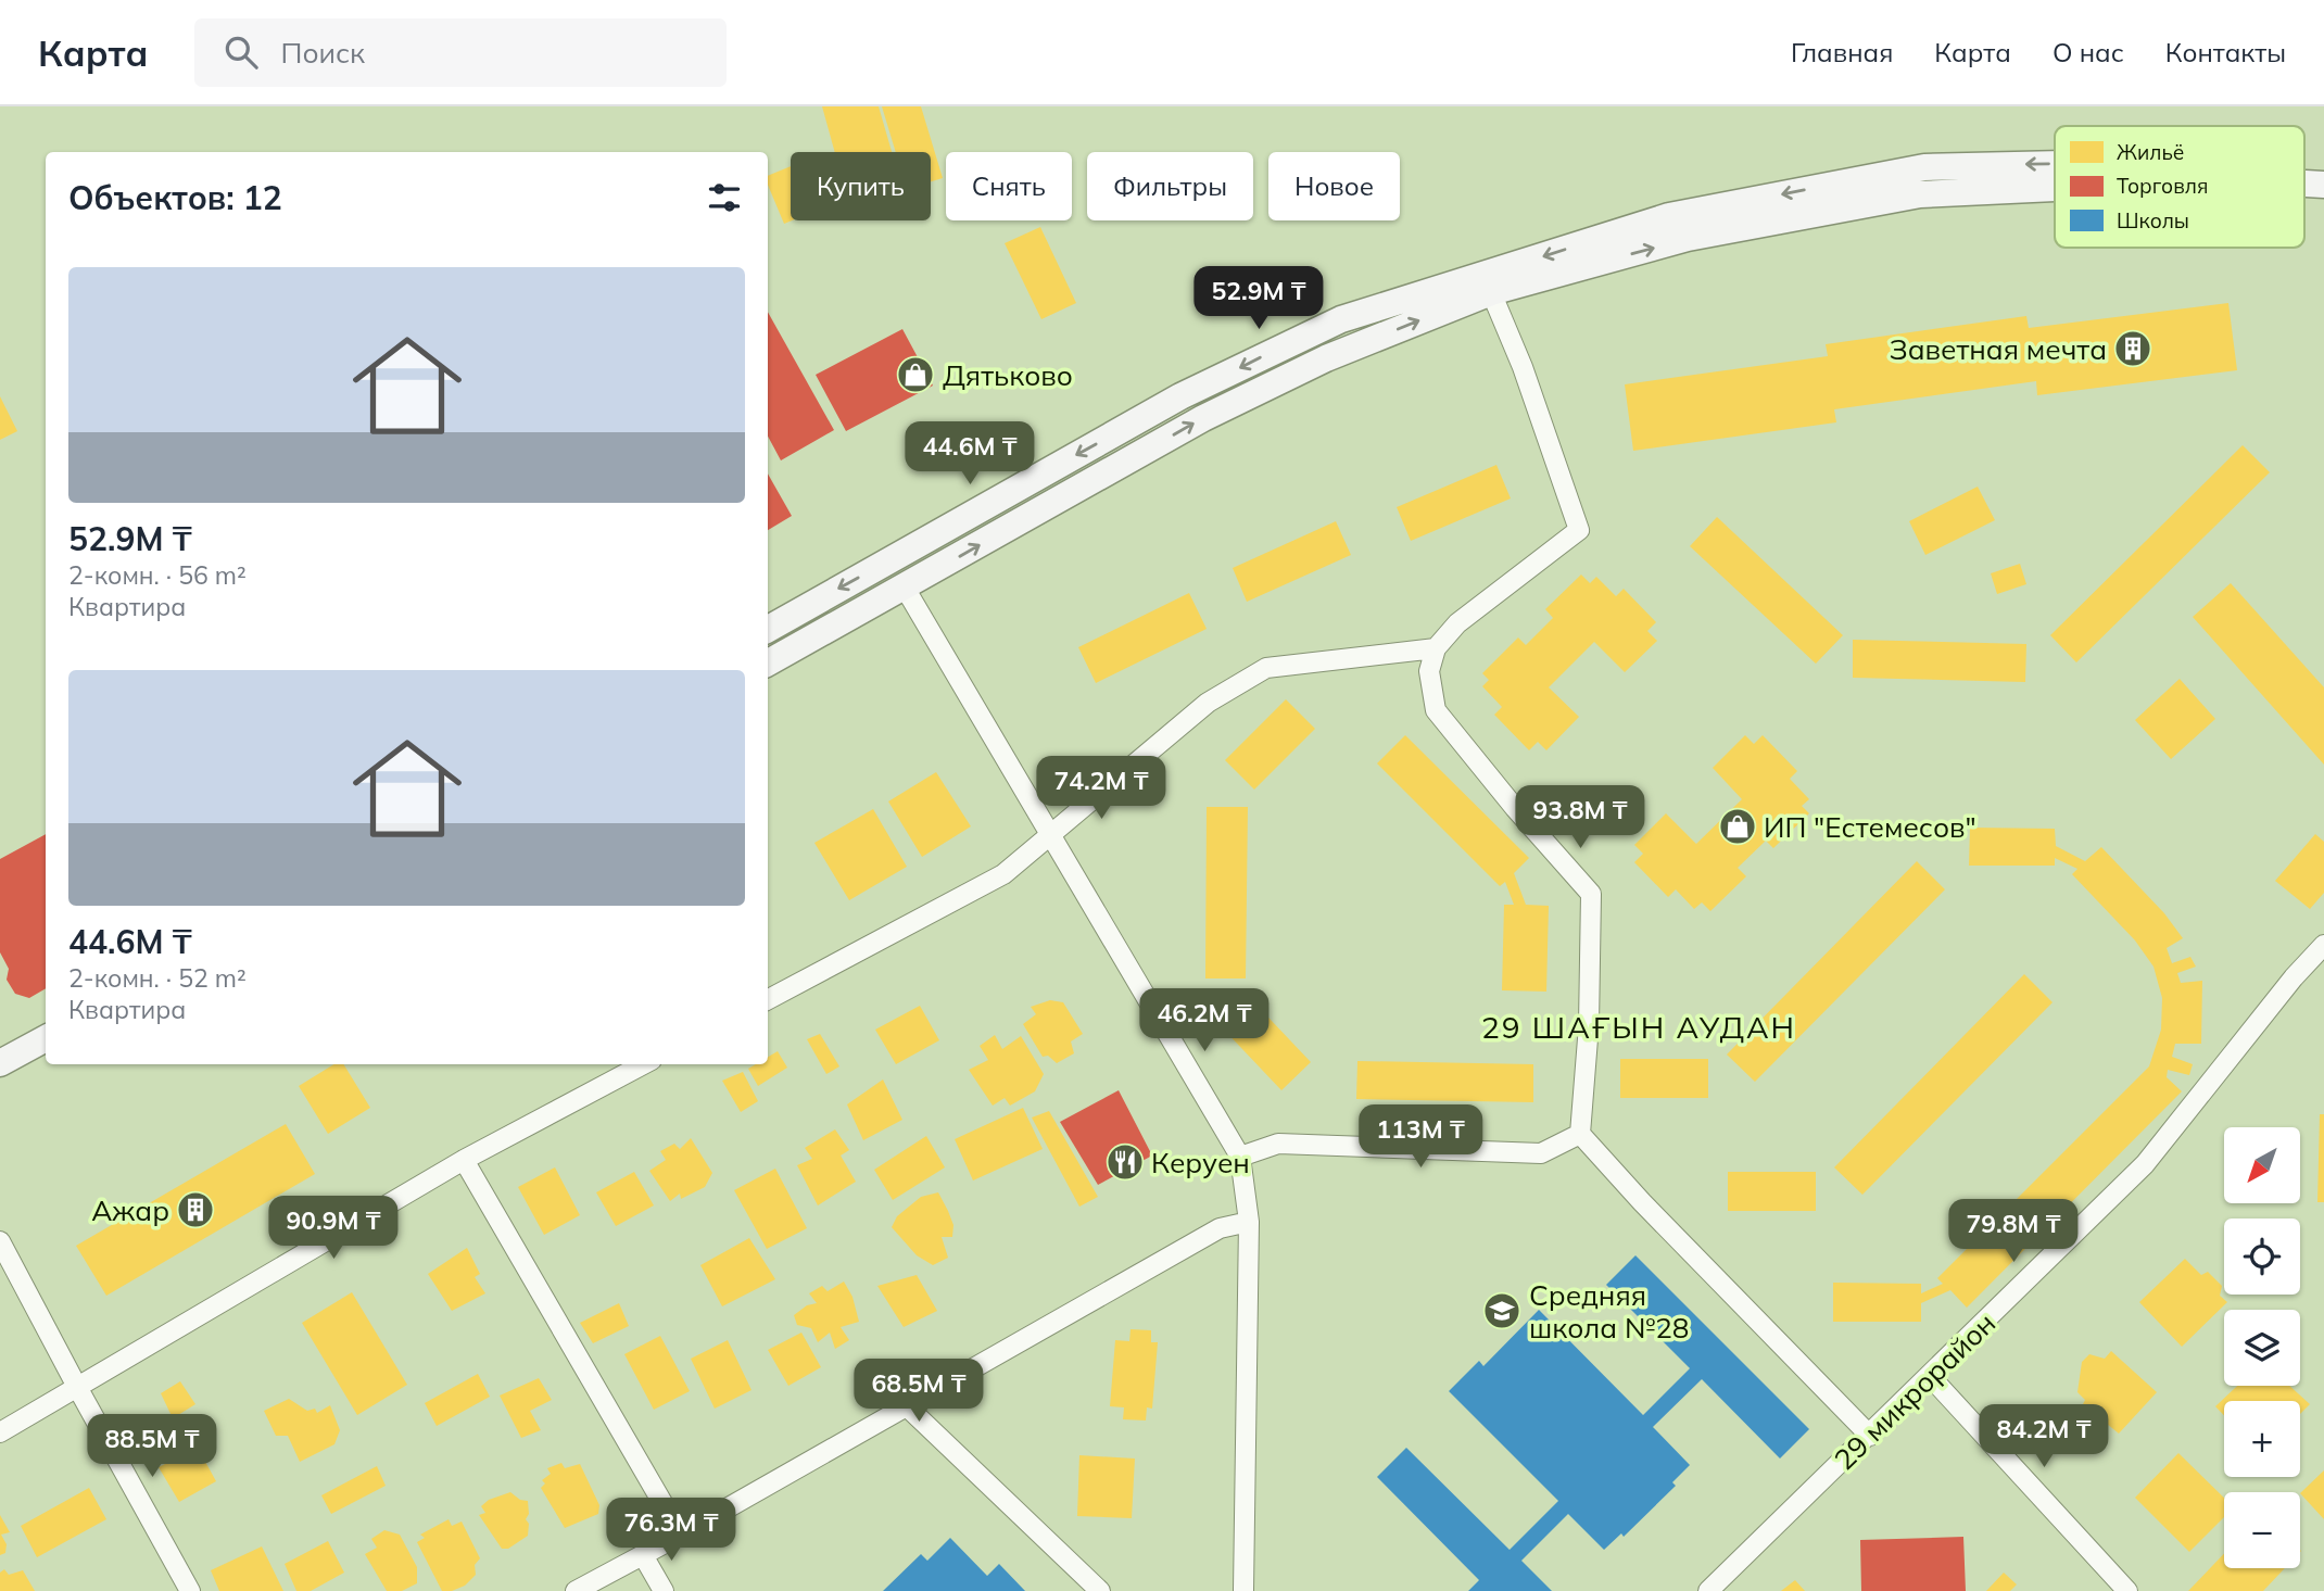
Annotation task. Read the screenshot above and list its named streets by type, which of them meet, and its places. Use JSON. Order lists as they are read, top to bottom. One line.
{"streets":{"street":["29 микрорайон"]},"districts":["29 ШАҒЫН АУДАН"],"places":{"building":["Заветная мечта","Ажар"],"shop":["Дятьково","ИП \"Естемесов\""],"restaurant":["Керуен"],"school or university":["Средняя школа №28"]},"legend":["Жильё","Торговля","Школы"],"north":"bottom left","page":{"header":"Карта","search":"Поиск","nav":["Главная","Карта","О нас","Контакты"],"chip":["Купить","Снять","Фильтры","Новое"],"heading":"Объектов: 12","list":[{"name":"52.9M ₸","note":"2-комн. · 56 m² · Квартира"},{"name":"44.6M ₸","note":"2-комн. · 52 m² · Квартира"}],"price":["52.9M ₸","44.6M ₸","74.2M ₸","93.8M ₸","46.2M ₸","113M ₸","90.9M ₸","79.8M ₸","68.5M ₸","84.2M ₸","88.5M ₸","76.3M ₸"],"map_buttons":["+","−"]}}
